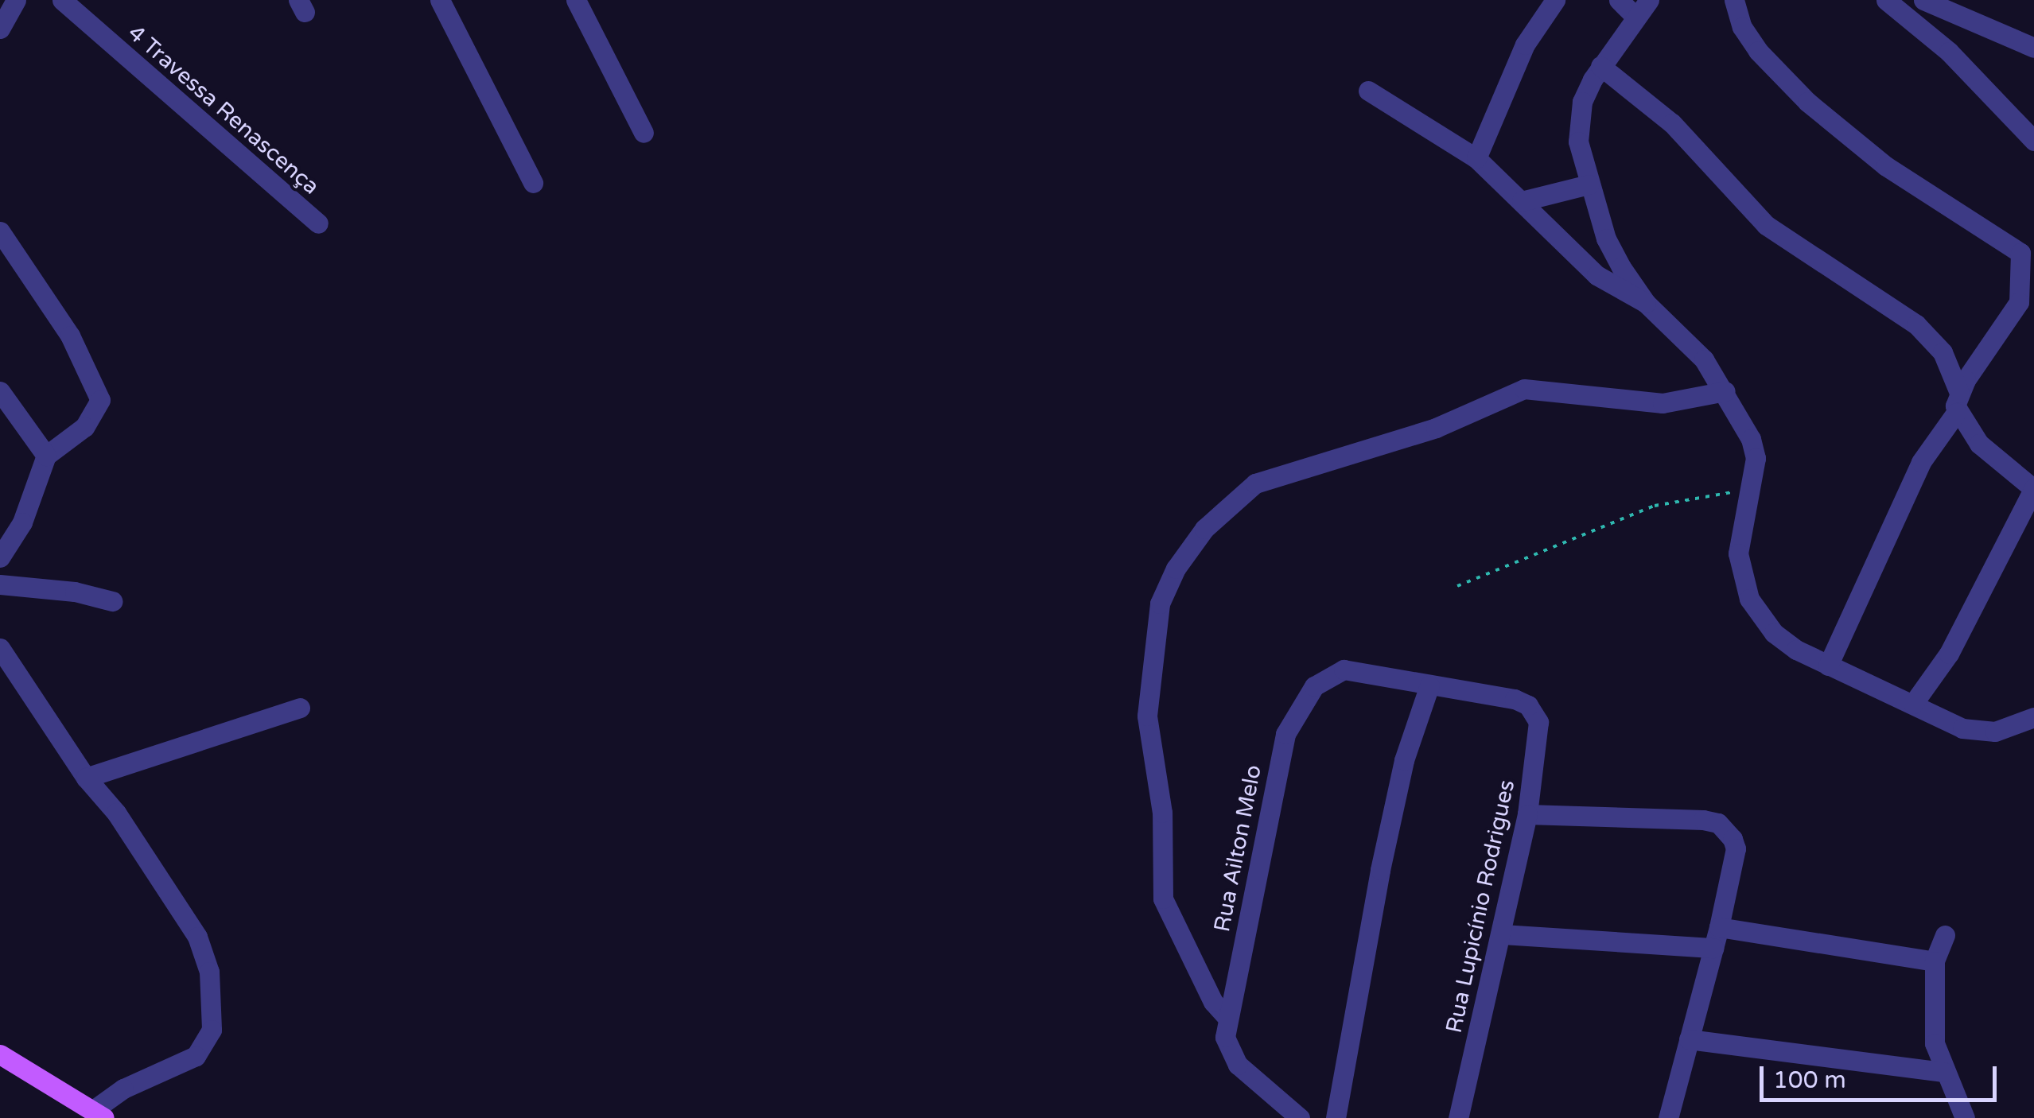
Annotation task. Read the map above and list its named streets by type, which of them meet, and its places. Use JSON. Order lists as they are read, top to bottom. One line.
{"streets":{"street":["4 Travessa Renascença","Rua Ailton Melo","Rua Lupicínio Rodrigues"]},"crossings":[["Rua Ailton Melo","Rua Lupicínio Rodrigues"]],"scale_bar":"100 m"}
